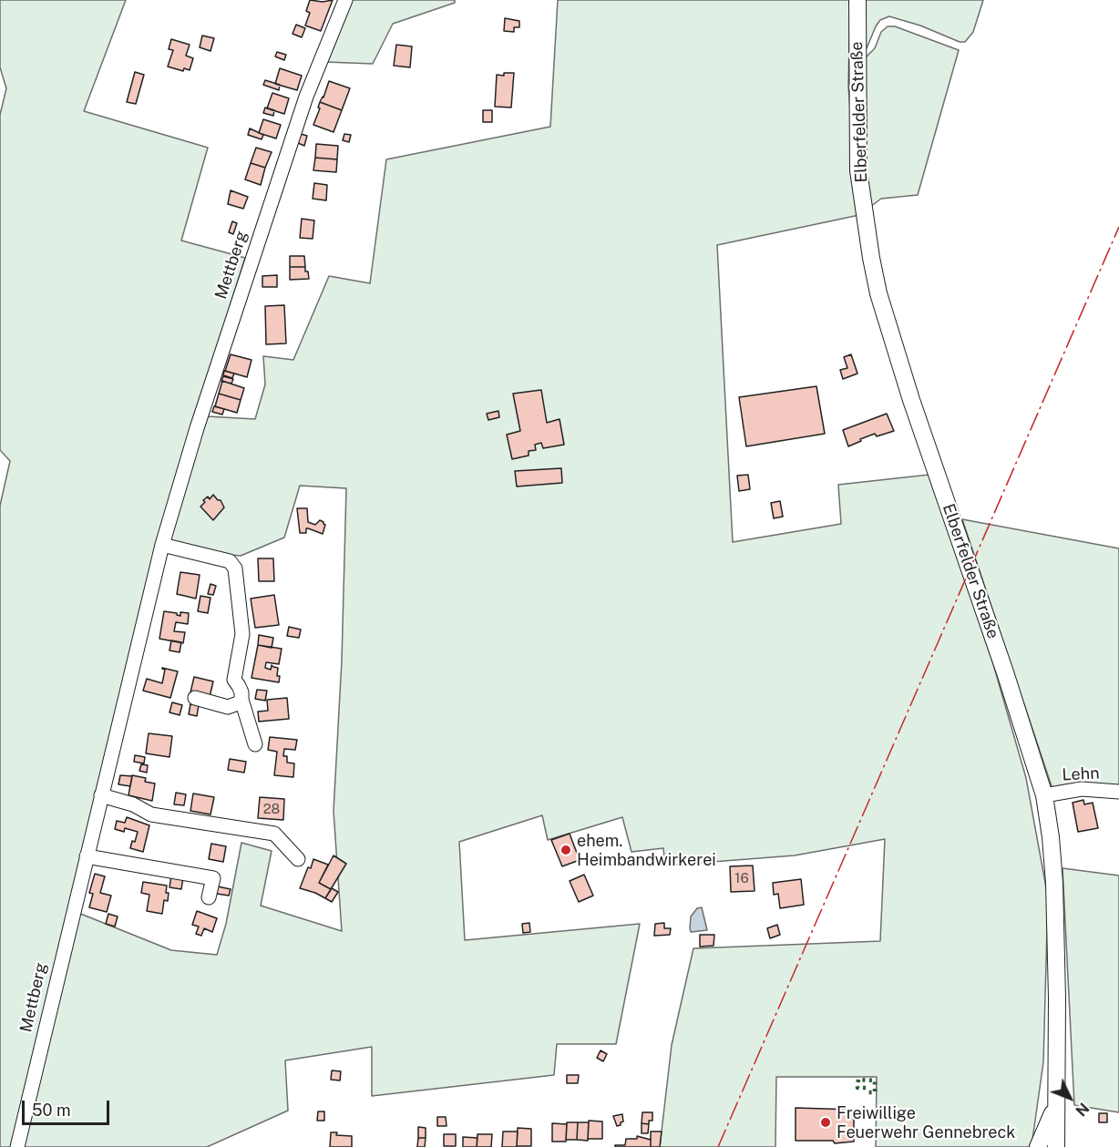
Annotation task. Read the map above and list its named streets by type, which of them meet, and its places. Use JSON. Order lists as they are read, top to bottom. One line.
{"streets":{"main road":["Elberfelder Straße"],"street":["Mettberg","Lehn"]},"crossings":[["Elberfelder Straße","Lehn"]],"places":["ehem. Heimbandwirkerei","Freiwillige Feuerwehr Gennebreck"],"house_numbers":["28","16"],"scale_bar":"50 m","north":"bottom right"}
